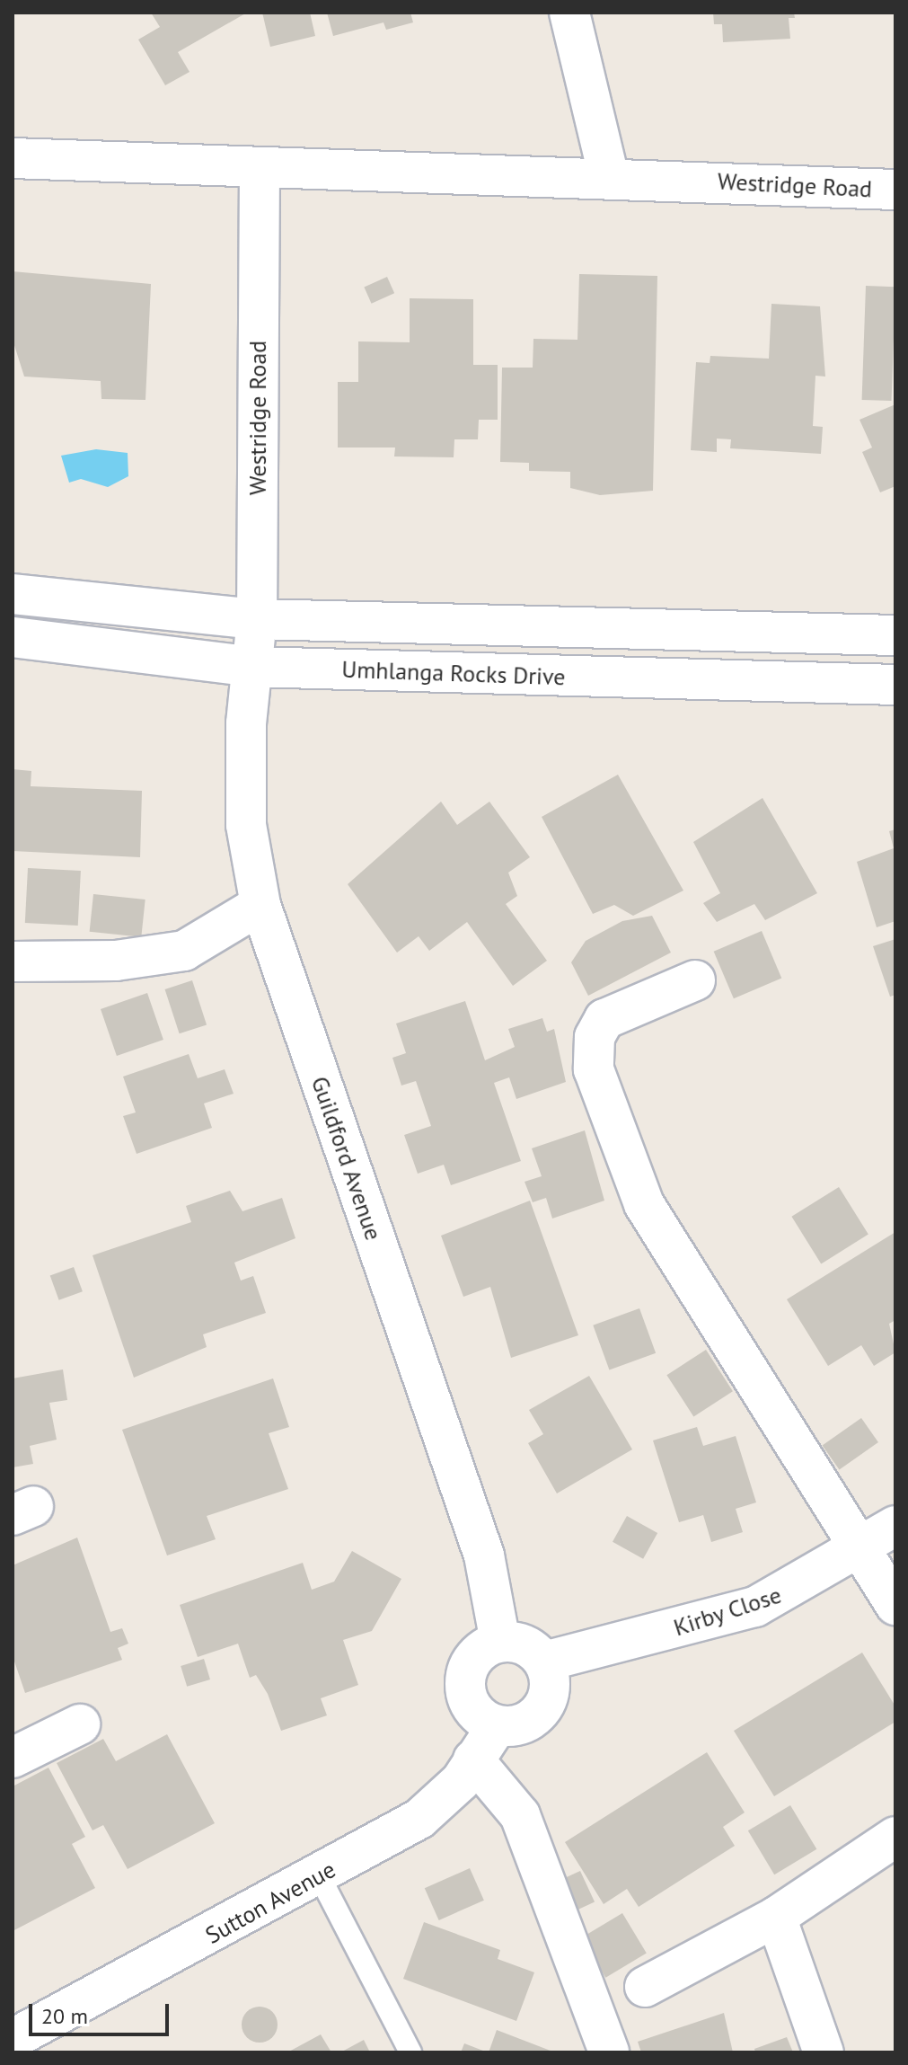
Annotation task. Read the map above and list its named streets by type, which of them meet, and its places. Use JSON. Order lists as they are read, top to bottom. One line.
{"streets":{"street":["Westridge Road","Umhlanga Rocks Drive","Guildford Avenue","Kirby Close","Sutton Avenue"]},"crossings":[["Westridge Road","Umhlanga Rocks Drive"],["Westridge Road","Guildford Avenue"],["Umhlanga Rocks Drive","Guildford Avenue"],["Guildford Avenue","Kirby Close"],["Guildford Avenue","Sutton Avenue"],["Kirby Close","Sutton Avenue"]],"scale_bar":"20 m"}
